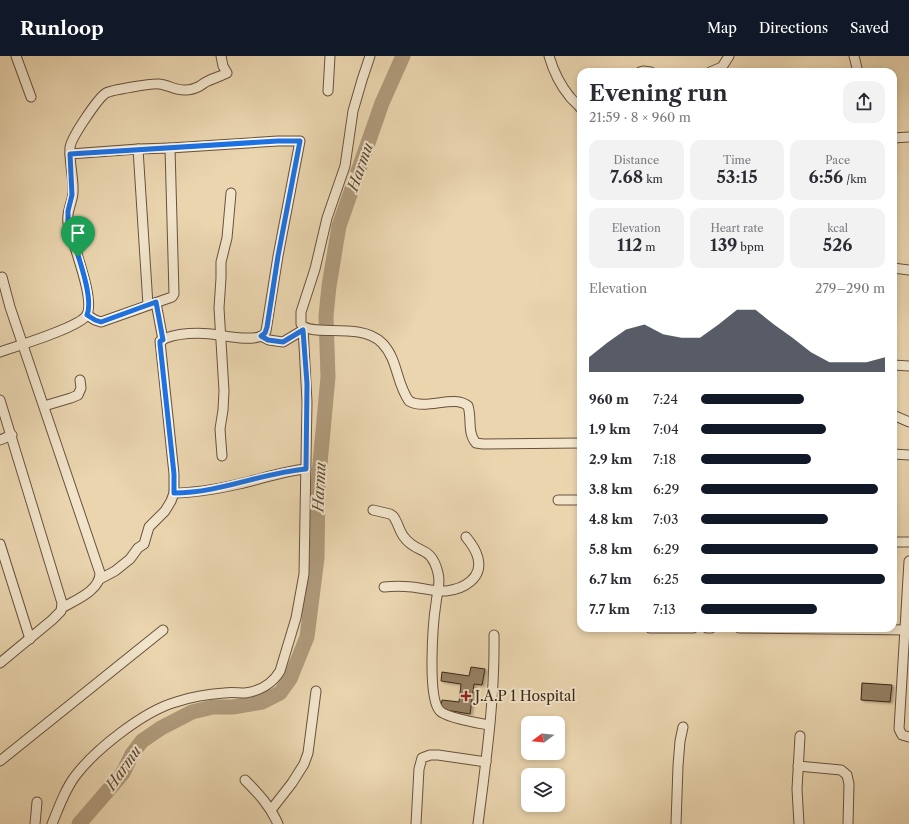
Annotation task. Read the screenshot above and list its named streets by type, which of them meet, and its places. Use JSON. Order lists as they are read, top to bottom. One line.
{"water":["Harmu"],"places":{"health":["J.A.P 1 Hospital"]},"north":"left","page":{"header":"Runloop","nav":["Map","Directions","Saved"],"heading":["Evening run","21:59 · 8 × 960 m"],"stats":[["Distance","7.68 km"],["Time","53:15"],["Pace","6:56 /km"],["Elevation","112 m"],["Heart rate","139 bpm"],["kcal","526"]],"chart":["Elevation","279–290 m"],"list":[{"name":"960 m","note":"7:24"},{"name":"1.9 km","note":"7:04"},{"name":"2.9 km","note":"7:18"},{"name":"3.8 km","note":"6:29"},{"name":"4.8 km","note":"7:03"},{"name":"5.8 km","note":"6:29"},{"name":"6.7 km","note":"6:25"},{"name":"7.7 km","note":"7:13"}]}}
